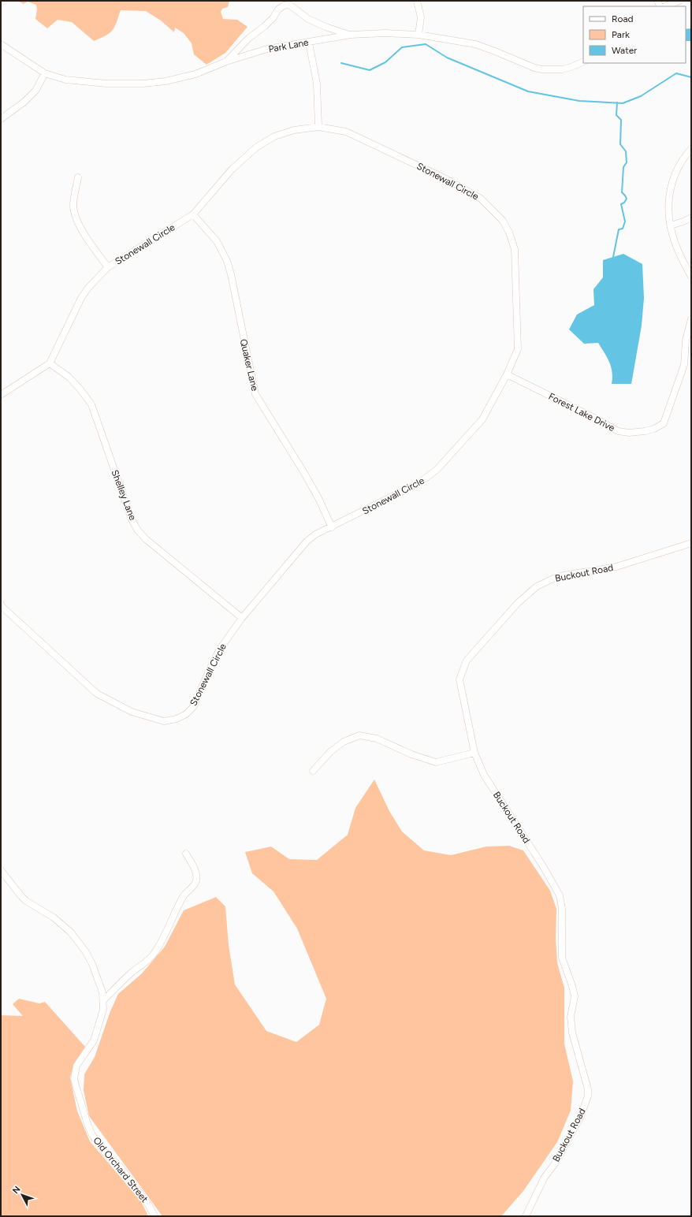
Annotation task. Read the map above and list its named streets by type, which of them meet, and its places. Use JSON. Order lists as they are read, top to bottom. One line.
{"streets":{"street":["Park Lane","Stonewall Circle","Quaker Lane","Forest Lake Drive","Shelley Lane","Buckout Road","Old Orchard Street"]},"crossings":[["Stonewall Circle","Quaker Lane"],["Stonewall Circle","Forest Lake Drive"],["Stonewall Circle","Shelley Lane"]],"legend":["Road","Park","Water"],"north":"top left"}
